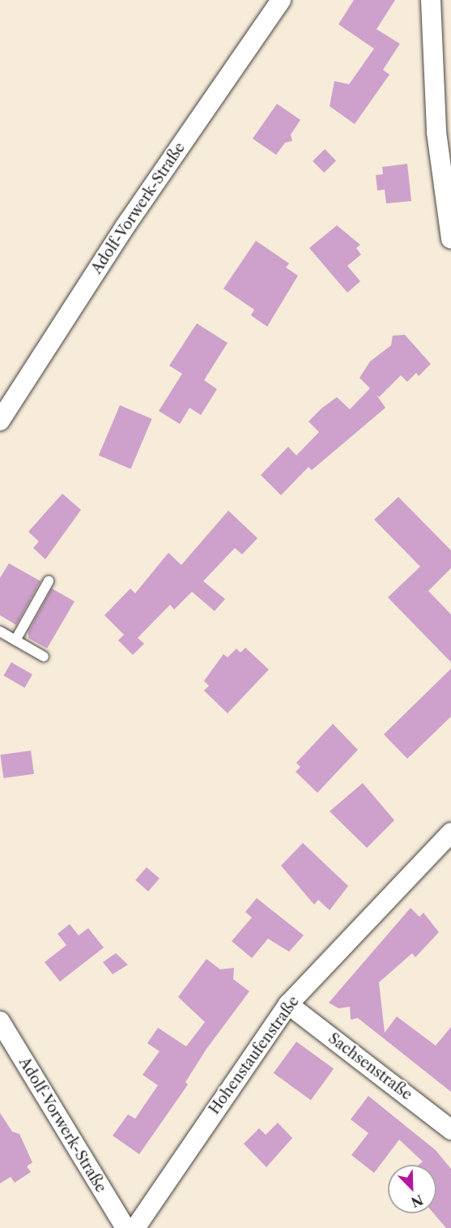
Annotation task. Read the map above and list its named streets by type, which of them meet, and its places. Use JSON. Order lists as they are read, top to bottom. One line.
{"streets":{"street":["Adolf-Vorwerk-Straße","Hohenstaufenstraße","Sachsenstraße"]},"crossings":[["Hohenstaufenstraße","Sachsenstraße"]],"north":"bottom right"}
